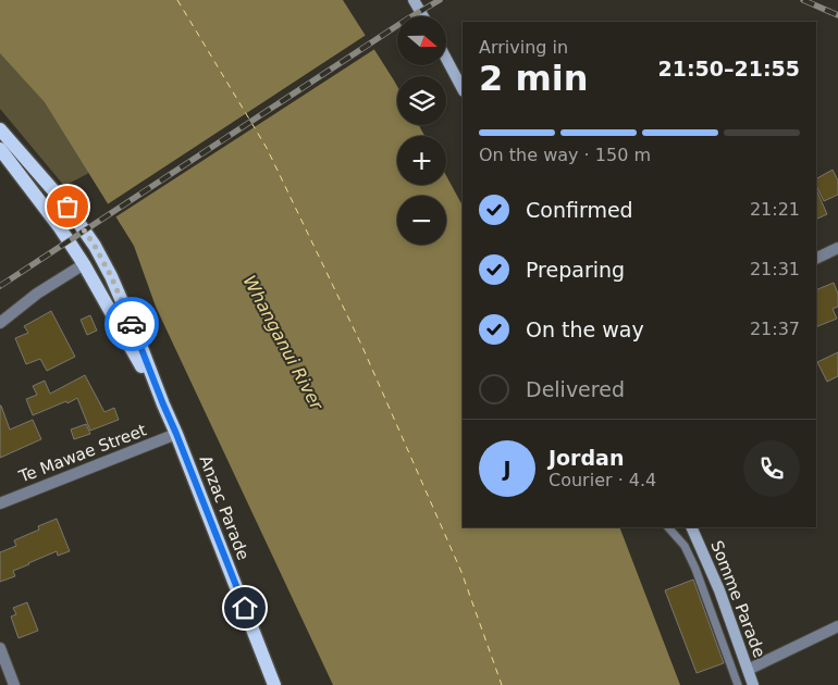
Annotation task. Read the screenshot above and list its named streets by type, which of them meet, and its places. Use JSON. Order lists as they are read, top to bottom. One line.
{"streets":{"main road":["Anzac Parade","Somme Parade"],"street":["Te Mawae Street"]},"crossings":[["Te Mawae Street","Anzac Parade"]],"water":["Whanganui River"],"north":"right","page":{"map_buttons":["+","−"],"heading":["2 min","Arriving in","21:50–21:55"],"panel":["Jordan","Courier · 4.4"],"bar":"On the way · 150 m","list":[["Confirmed","21:21"],["Preparing","21:31"],["On the way","21:37"],"Delivered"],"round":"J"}}
